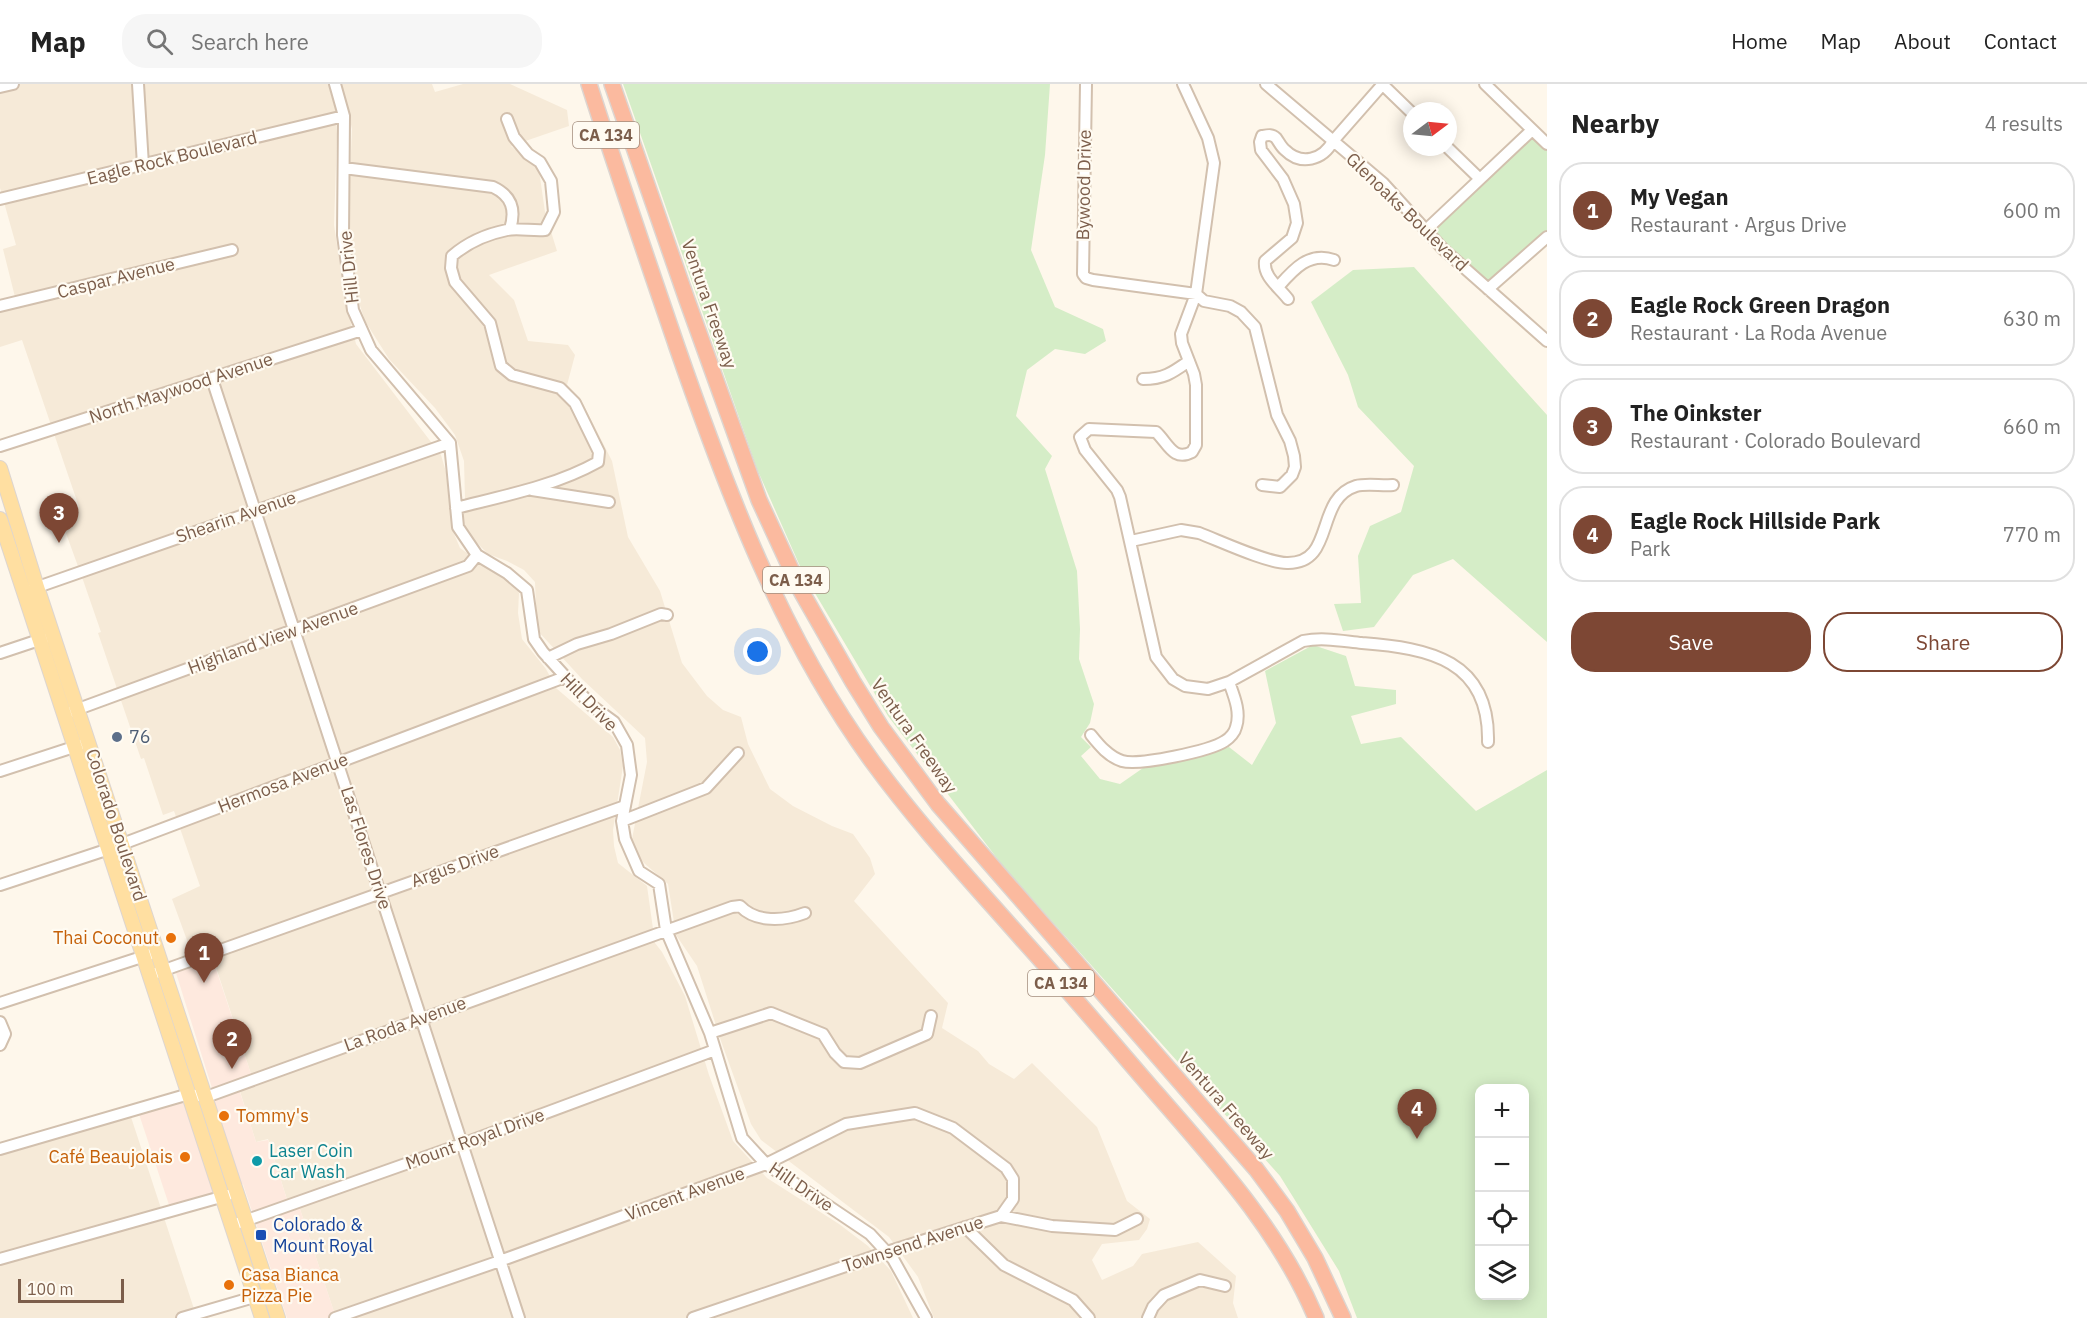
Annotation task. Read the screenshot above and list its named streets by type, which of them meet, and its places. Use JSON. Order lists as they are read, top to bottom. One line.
{"streets":{"highway":["CA 134","Ventura Freeway"],"main road":["Colorado Boulevard"],"street":["Eagle Rock Boulevard","Bywood Drive","Glenoaks Boulevard","Hill Drive","Caspar Avenue","North Maywood Avenue","Shearin Avenue","Highland View Avenue","Hermosa Avenue","Las Flores Drive","Argus Drive","La Roda Avenue","Mount Royal Drive","Vincent Avenue","Townsend Avenue"]},"crossings":[["Eagle Rock Boulevard","Hill Drive"],["Hill Drive","North Maywood Avenue"],["Hill Drive","Shearin Avenue"],["Hill Drive","Highland View Avenue"],["Hill Drive","Hermosa Avenue"],["Hill Drive","Argus Drive"],["Hill Drive","La Roda Avenue"],["Hill Drive","Mount Royal Drive"],["Hill Drive","Vincent Avenue"],["Hill Drive","Townsend Avenue"],["North Maywood Avenue","Las Flores Drive"],["Shearin Avenue","Colorado Boulevard"],["Shearin Avenue","Las Flores Drive"],["Highland View Avenue","Colorado Boulevard"],["Highland View Avenue","Las Flores Drive"],["Hermosa Avenue","Colorado Boulevard"],["Hermosa Avenue","Las Flores Drive"],["Colorado Boulevard","Argus Drive"],["Colorado Boulevard","La Roda Avenue"],["Colorado Boulevard","Mount Royal Drive"],["Las Flores Drive","Argus Drive"],["Las Flores Drive","La Roda Avenue"],["Las Flores Drive","Mount Royal Drive"],["Las Flores Drive","Vincent Avenue"],["Vincent Avenue","Townsend Avenue"]],"places":{"other":["76","Thai Coconut","Tommy's","Café Beaujolais","Laser Coin Car Wash","Casa Bianca Pizza Pie"],"transit":["Colorado & Mount Royal"]},"scale_bar":"100 m","north":"right","page":{"header":"Map","search":"Search here","nav":["Home","Map","About","Contact"],"heading":["Nearby","4 results"],"list":[{"mark":"1","name":"My Vegan","note":"Restaurant · Argus Drive","value":"600 m"},{"mark":"2","name":"Eagle Rock Green Dragon","note":"Restaurant · La Roda Avenue","value":"630 m"},{"mark":"3","name":"The Oinkster","note":"Restaurant · Colorado Boulevard","value":"660 m"},{"mark":"4","name":"Eagle Rock Hillside Park","note":"Park","value":"770 m"}],"pins":["3","1","2","4"],"buttons":["Save","Share"],"map_buttons":["+","−"],"scale":"100 m"}}
